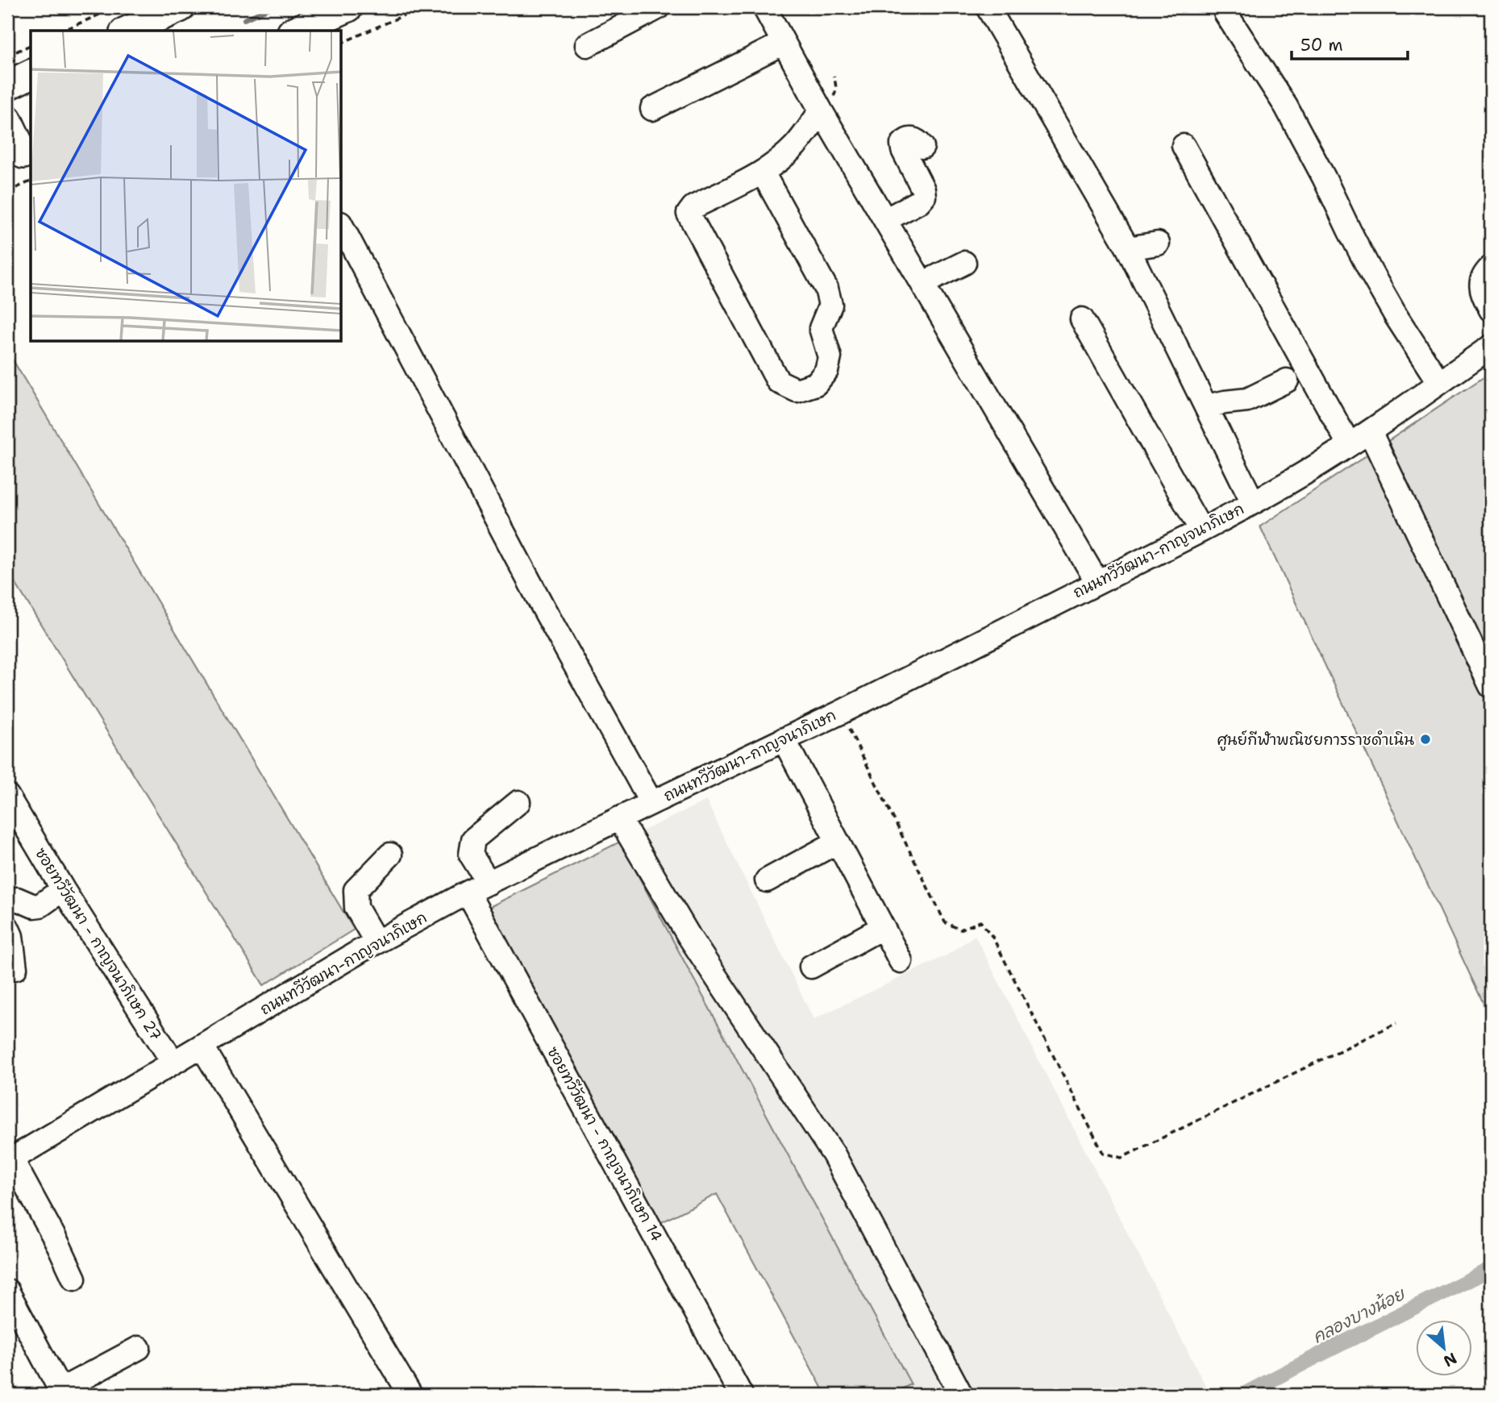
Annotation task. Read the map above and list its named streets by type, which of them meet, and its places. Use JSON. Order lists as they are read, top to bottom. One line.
{"streets":{"street":["ถนนทวีวัฒนา-กาญจนาภิเษก","ซอยทวีวัฒนา - กาญจนาภิเษก 27","ซอยทวีวัฒนา - กาญจนาภิเษก 14"]},"crossings":[["ถนนทวีวัฒนา-กาญจนาภิเษก","ซอยทวีวัฒนา - กาญจนาภิเษก 27"],["ถนนทวีวัฒนา-กาญจนาภิเษก","ซอยทวีวัฒนา - กาญจนาภิเษก 14"]],"water":["คลองบางน้อย"],"places":["ศูนย์กีฬาพณิชยการราชดำเนิน"],"scale_bar":"50 m","north":"bottom right"}
